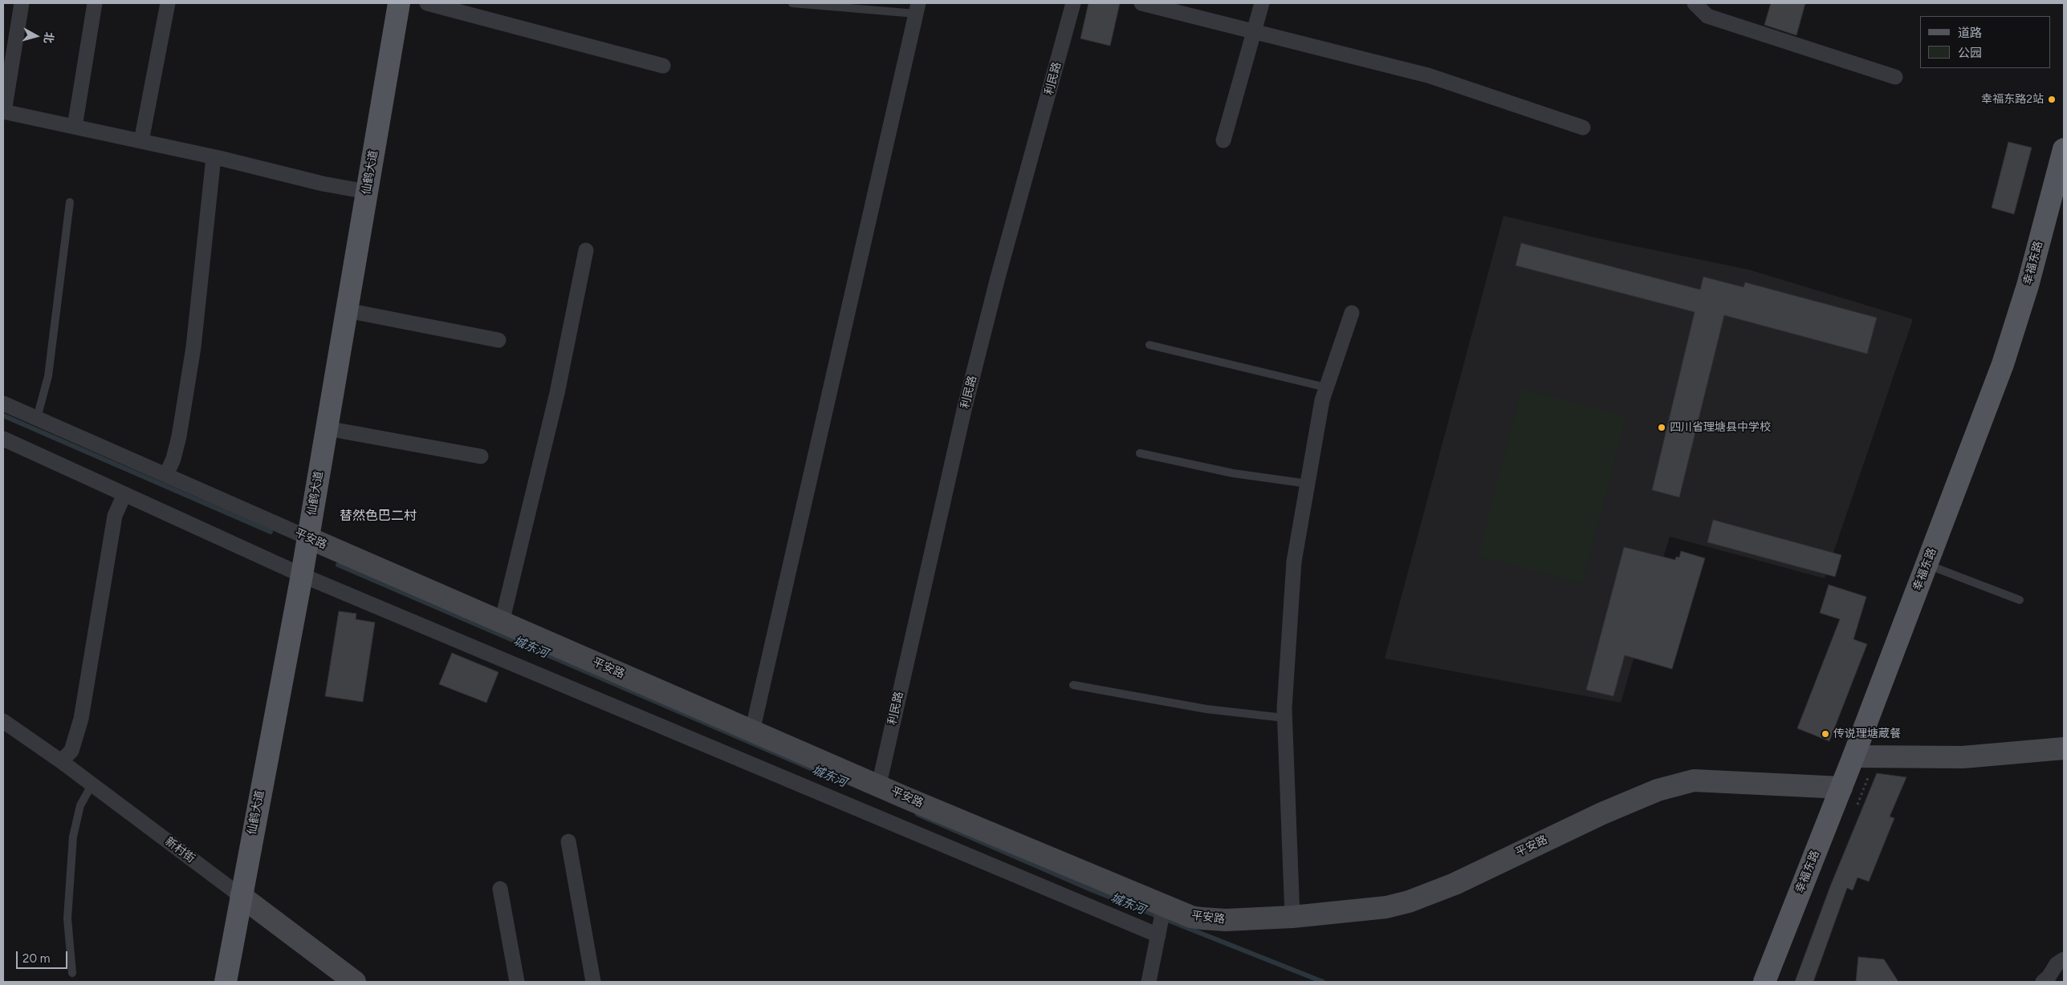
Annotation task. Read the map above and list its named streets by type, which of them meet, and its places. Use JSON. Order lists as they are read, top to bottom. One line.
{"streets":{"main road":["仙鹤大道","幸福东路"],"street":["利民路","平安路","新村街"]},"crossings":[["利民路","平安路"],["仙鹤大道","平安路"],["仙鹤大道","新村街"],["幸福东路","平安路"]],"districts":["替然色巴二村"],"water":["城东河"],"places":["幸福东路2站","四川省理塘县中学校","传说理塘蔵餐"],"legend":["道路","公园"],"scale_bar":"20 m","north":"right"}
